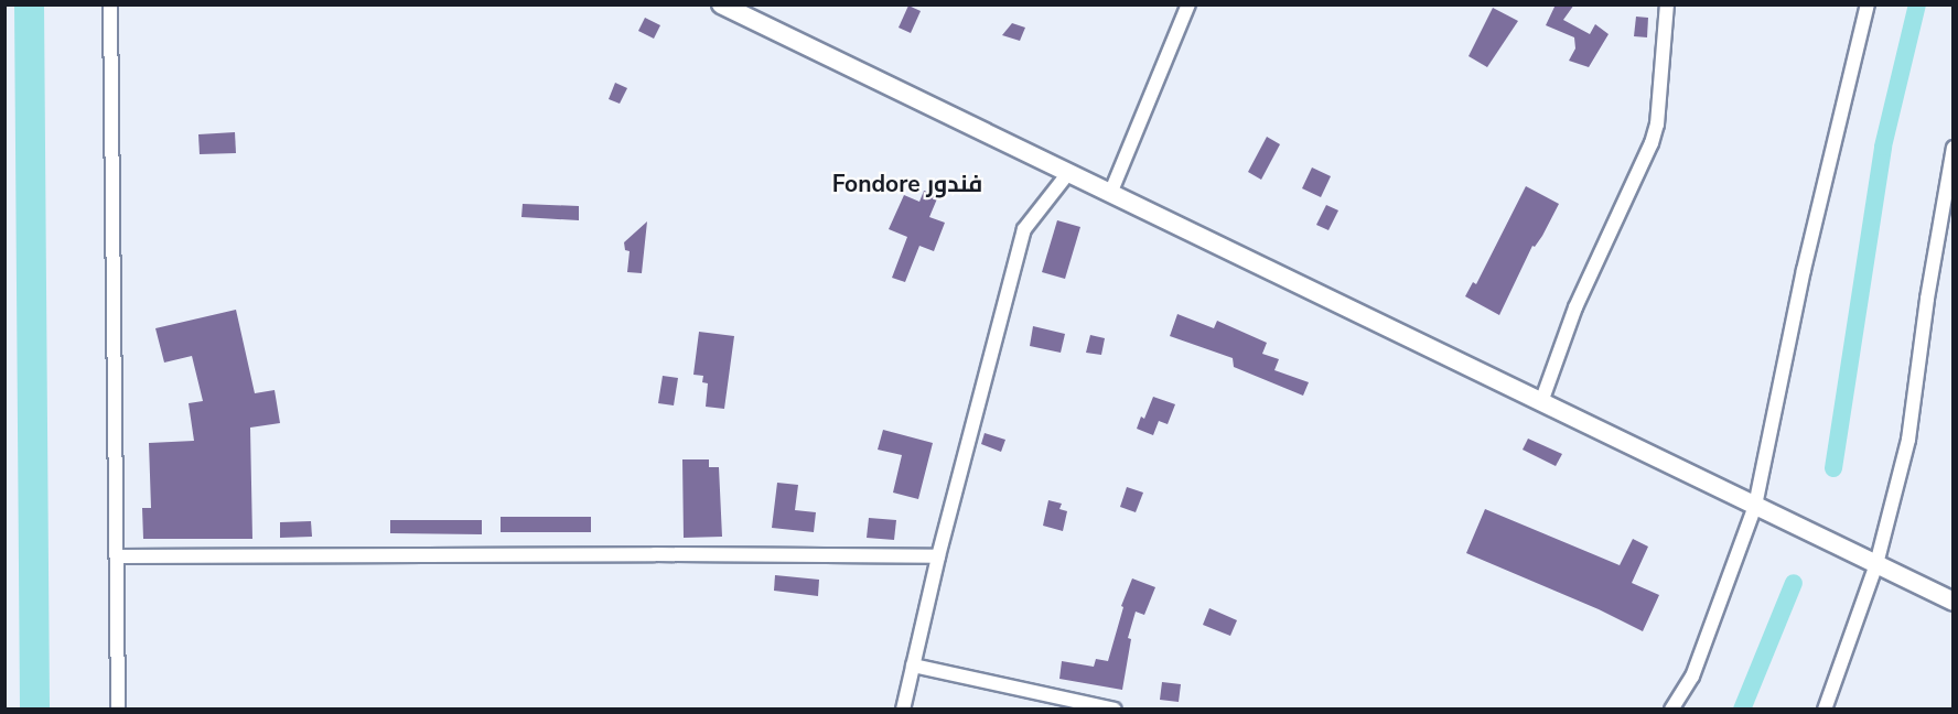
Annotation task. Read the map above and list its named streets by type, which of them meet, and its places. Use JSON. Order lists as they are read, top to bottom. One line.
{"districts":["Fondore فندور"]}
